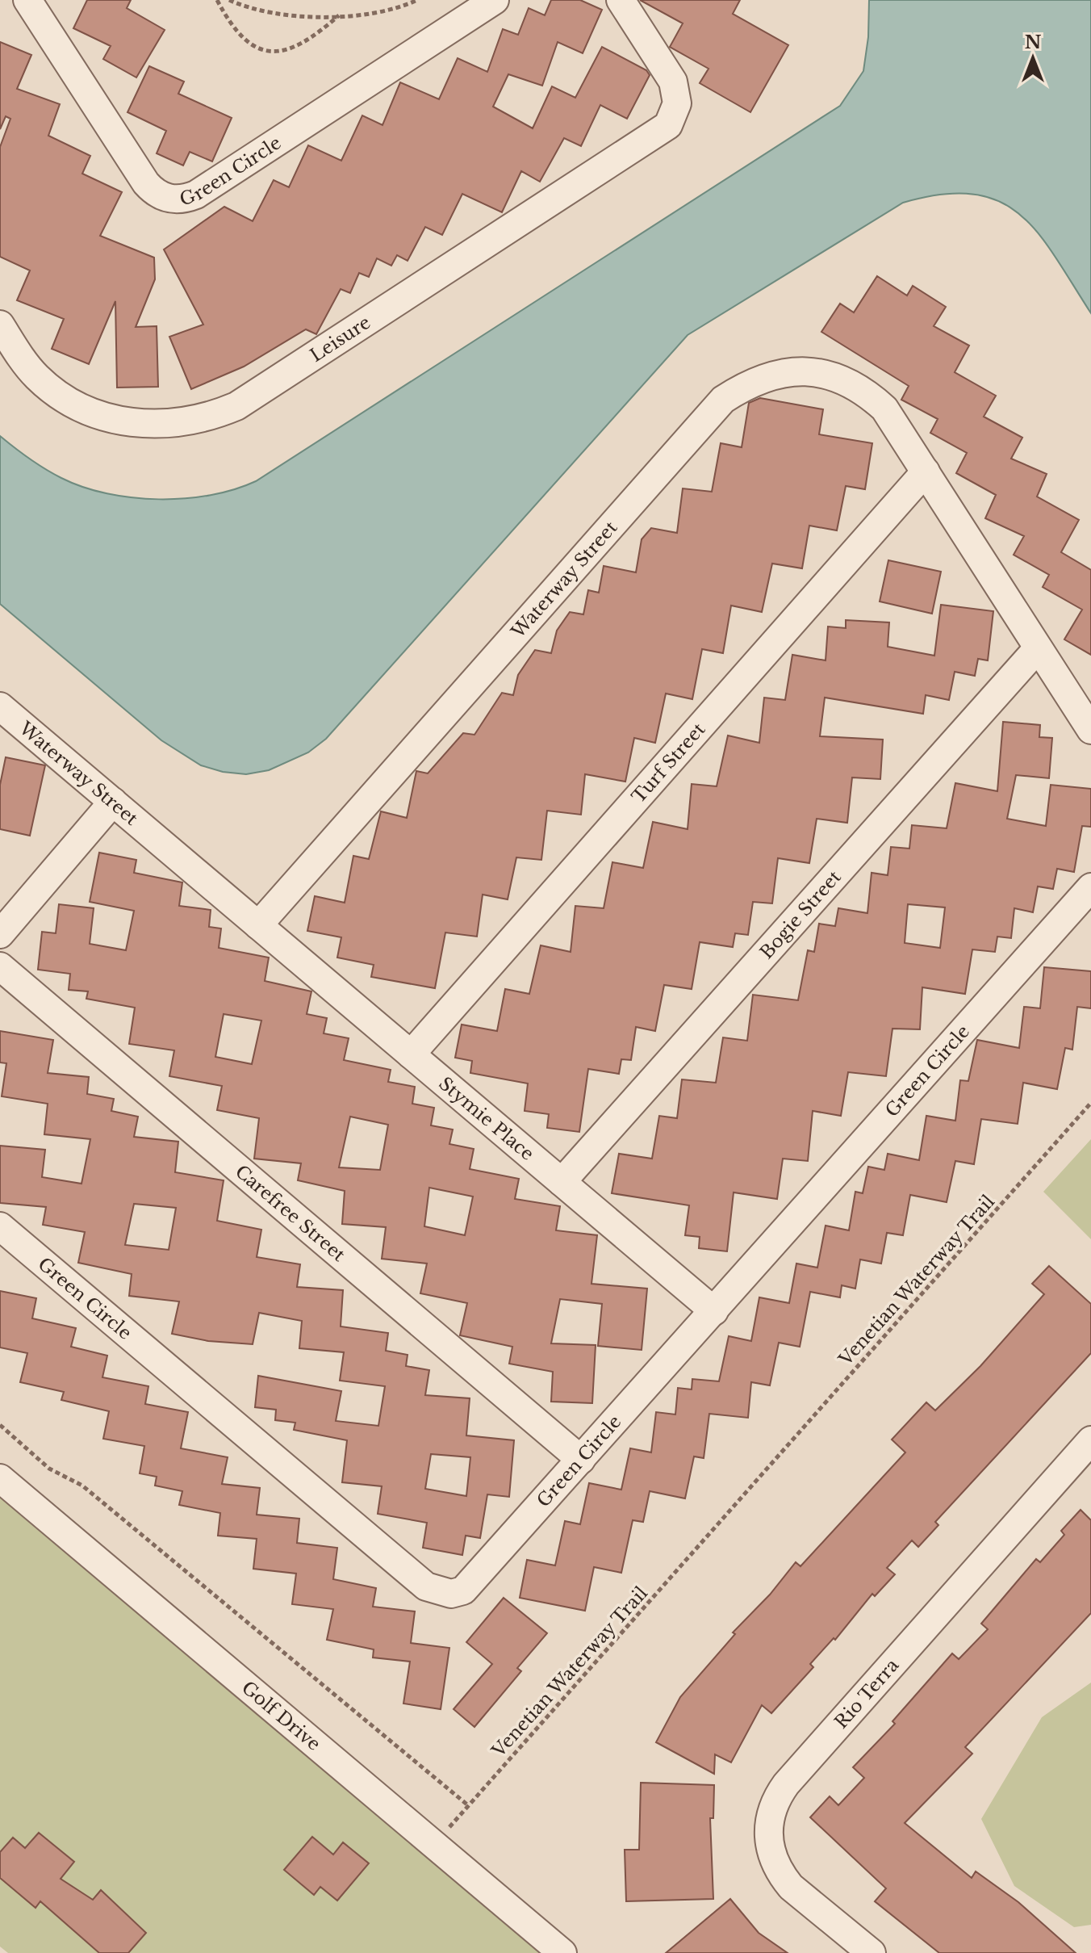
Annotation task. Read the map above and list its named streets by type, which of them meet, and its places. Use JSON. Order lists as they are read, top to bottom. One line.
{"streets":{"street":["Green Circle","Leisure","Waterway Street","Turf Street","Bogie Street","Stymie Place","Carefree Street","Rio Terra","Golf Drive"],"path":["Venetian Waterway Trail"]},"crossings":[["Green Circle","Stymie Place"],["Green Circle","Carefree Street"],["Waterway Street","Turf Street"],["Waterway Street","Bogie Street"],["Waterway Street","Stymie Place"],["Turf Street","Stymie Place"],["Bogie Street","Stymie Place"]],"north":"top"}
